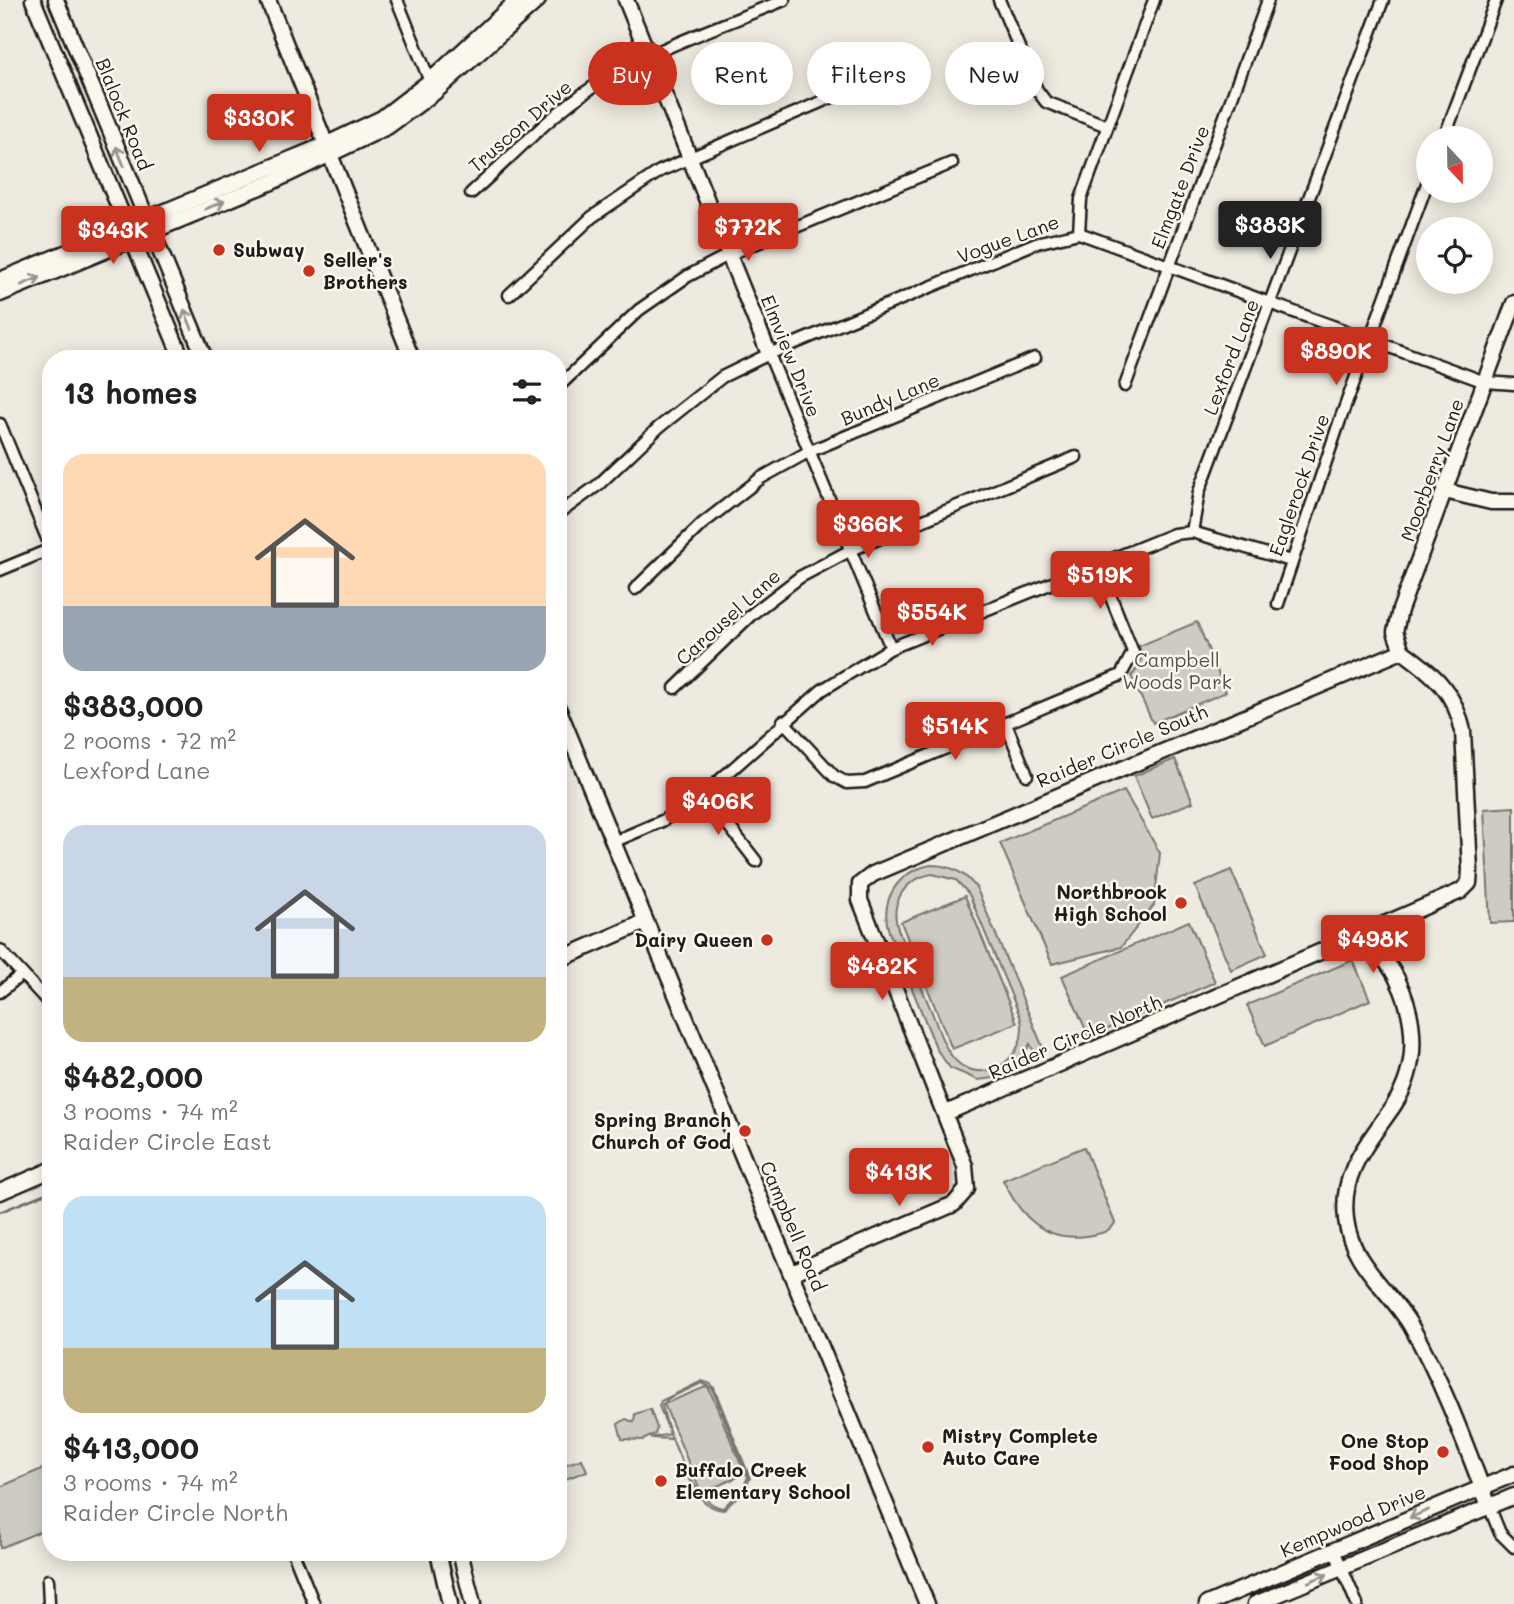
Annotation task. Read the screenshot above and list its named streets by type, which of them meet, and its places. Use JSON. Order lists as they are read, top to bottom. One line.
{"streets":{"street":["Blalock Road","Truscon Drive","Elmgate Drive","Vogue Lane","Elmview Drive","Lexford Lane","Bundy Lane","Moorberry Lane","Eaglerock Drive","Carousel Lane","Raider Circle South","Raider Circle North","Campbell Road","Kempwood Drive"]},"crossings":[["Elmgate Drive","Vogue Lane"],["Vogue Lane","Elmview Drive"],["Vogue Lane","Lexford Lane"],["Vogue Lane","Moorberry Lane"],["Vogue Lane","Eaglerock Drive"],["Elmview Drive","Bundy Lane"],["Elmview Drive","Carousel Lane"],["Moorberry Lane","Raider Circle South"],["Moorberry Lane","Raider Circle North"],["Raider Circle South","Raider Circle North"]],"parks":["Campbell Woods Park"],"places":["Subway","Seller's Brothers","Northbrook High School","Dairy Queen","Spring Branch Church of God","Mistry Complete Auto Care","One Stop Food Shop","Buffalo Creek Elementary School"],"north":"bottom","page":{"chip":["Buy","Rent","Filters","New"],"price":["$330K","$383K","$772K","$343K","$890K","$366K","$519K","$554K","$514K","$406K","$498K","$482K","$413K"],"heading":"13 homes","list":[{"name":"$383,000","note":"2 rooms · 72 m² · Lexford Lane"},{"name":"$482,000","note":"3 rooms · 74 m² · Raider Circle East"},{"name":"$413,000","note":"3 rooms · 74 m² · Raider Circle North"}]}}
